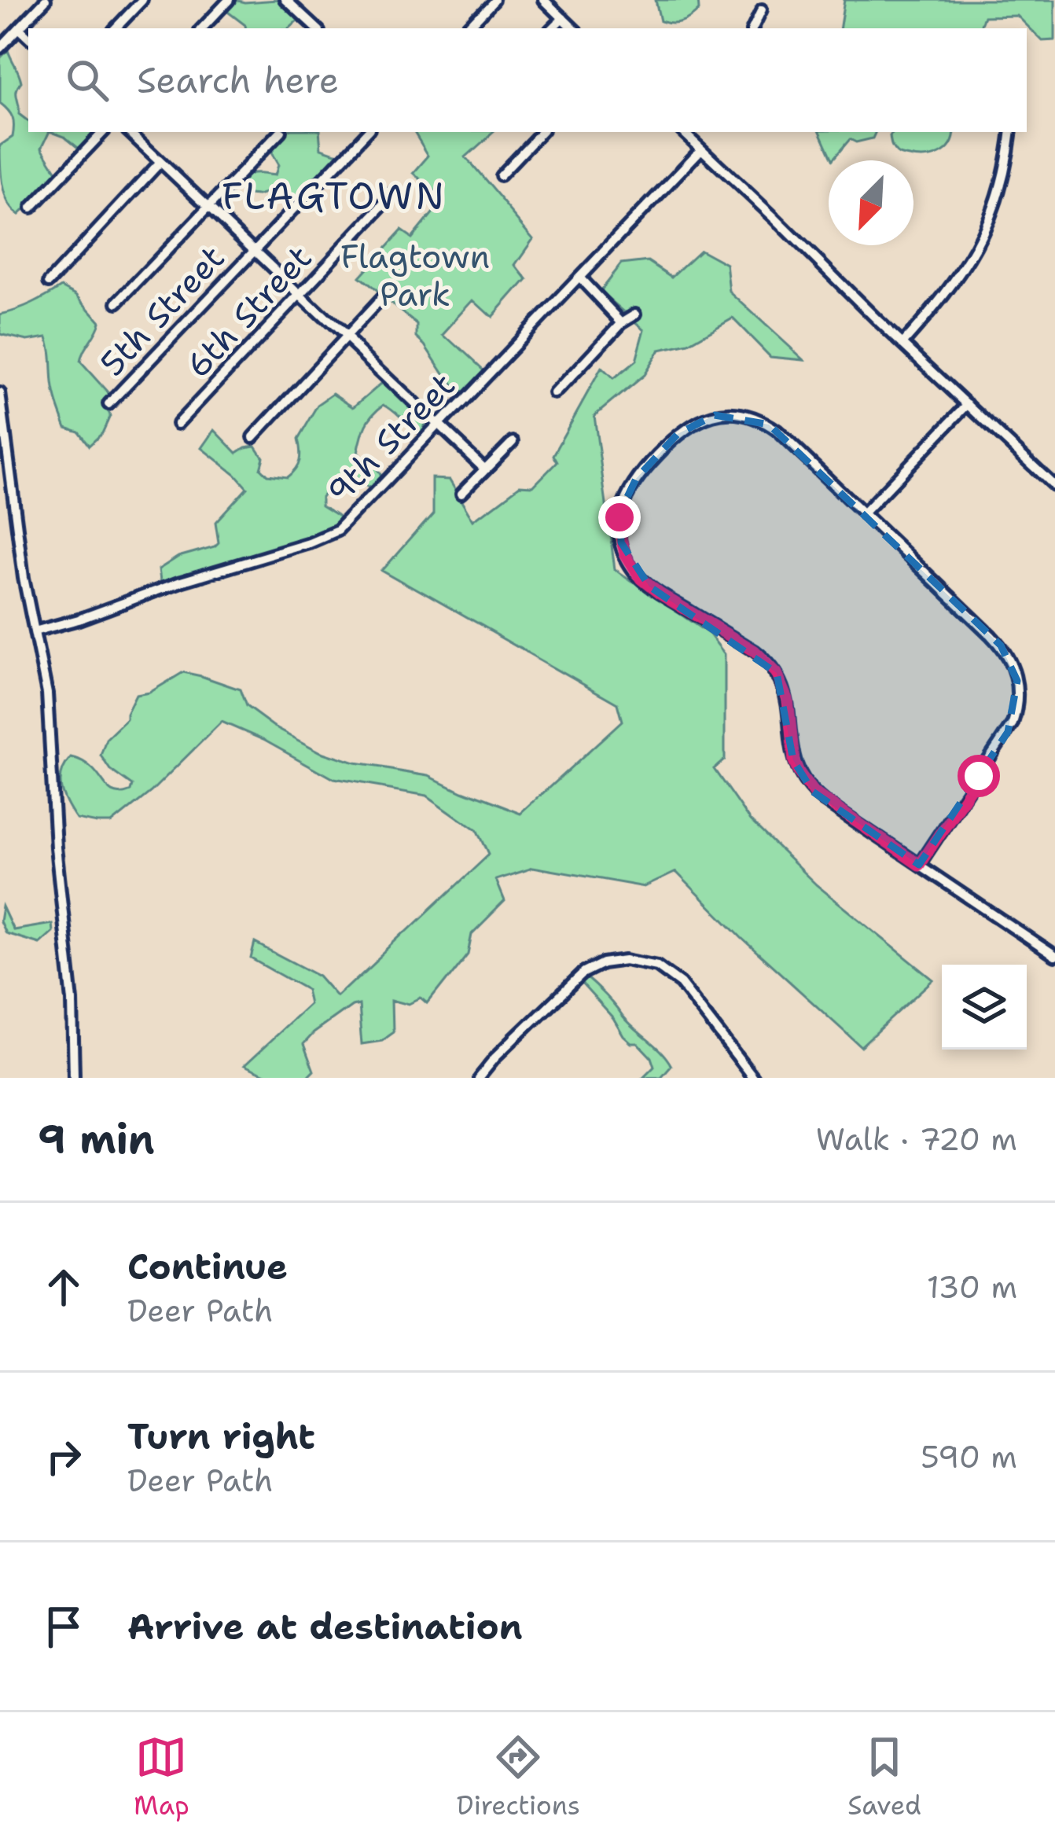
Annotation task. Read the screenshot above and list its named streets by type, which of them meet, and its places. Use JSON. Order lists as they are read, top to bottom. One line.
{"streets":{"street":["5th Street","6th Street","9th Street"]},"districts":["FLAGTOWN"],"parks":["Flagtown Park"],"north":"bottom left","page":{"search":"Search here","heading":["9 min","Walk · 720 m"],"list":[["Continue","Deer Path","130 m"],["Turn right","Deer Path","590 m"],"Arrive at destination"],"nav":["Map","Directions","Saved"]}}
